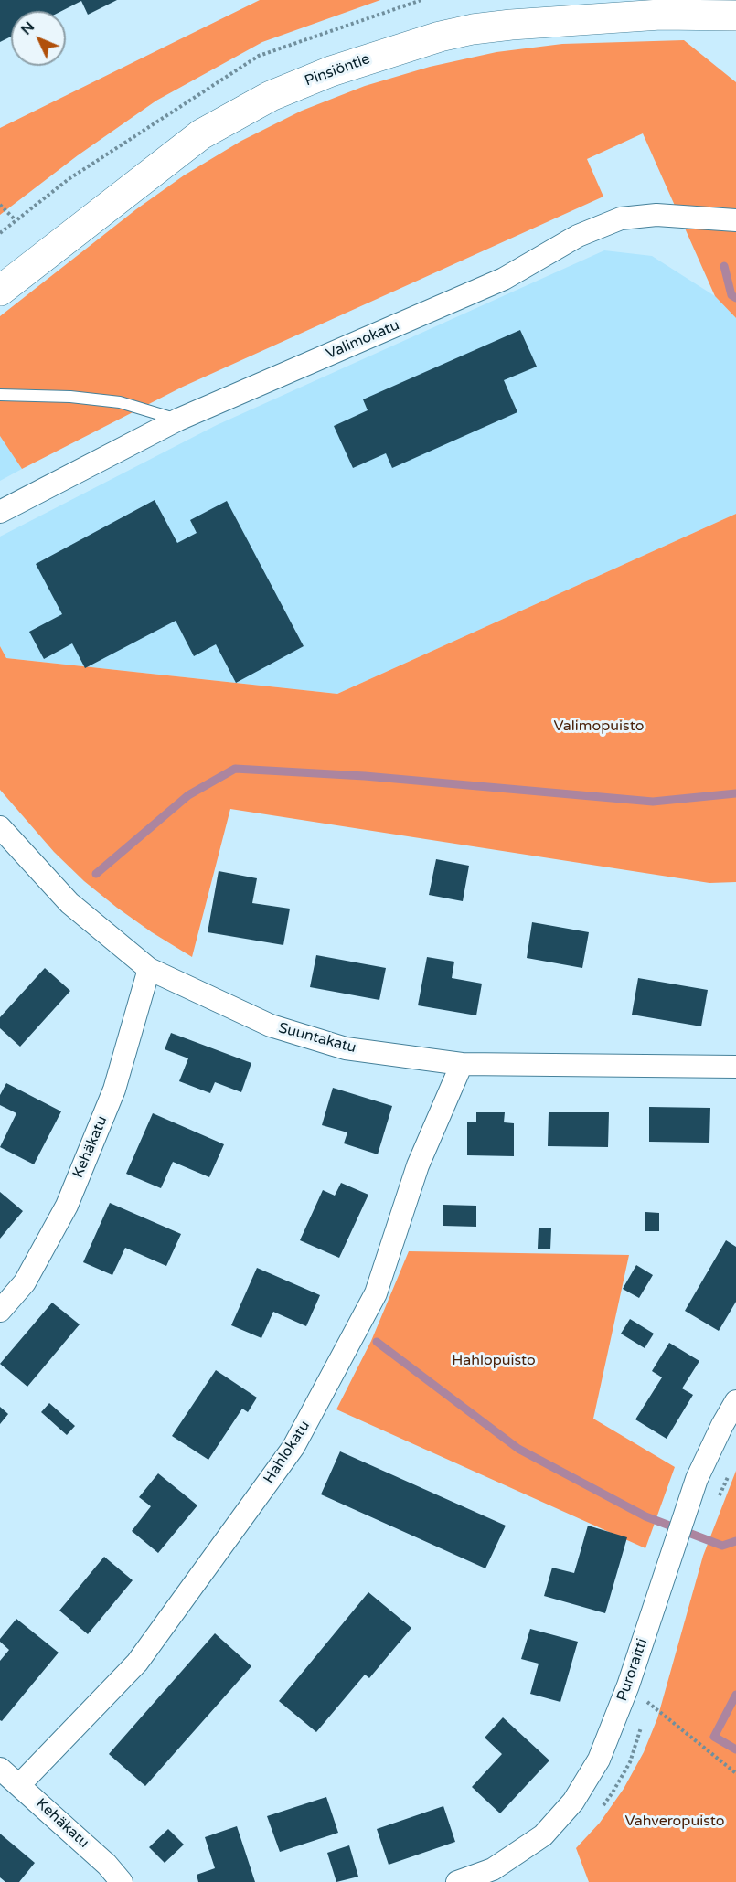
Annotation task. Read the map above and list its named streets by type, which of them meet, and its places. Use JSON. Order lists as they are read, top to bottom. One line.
{"streets":{"street":["Pinsiöntie","Valimokatu","Suuntakatu","Kehäkatu","Hahlokatu","Puroraitti"]},"crossings":[["Suuntakatu","Kehäkatu"],["Suuntakatu","Hahlokatu"],["Kehäkatu","Hahlokatu"]],"parks":["Valimopuisto","Hahlopuisto","Vahveropuisto"],"north":"top left"}
